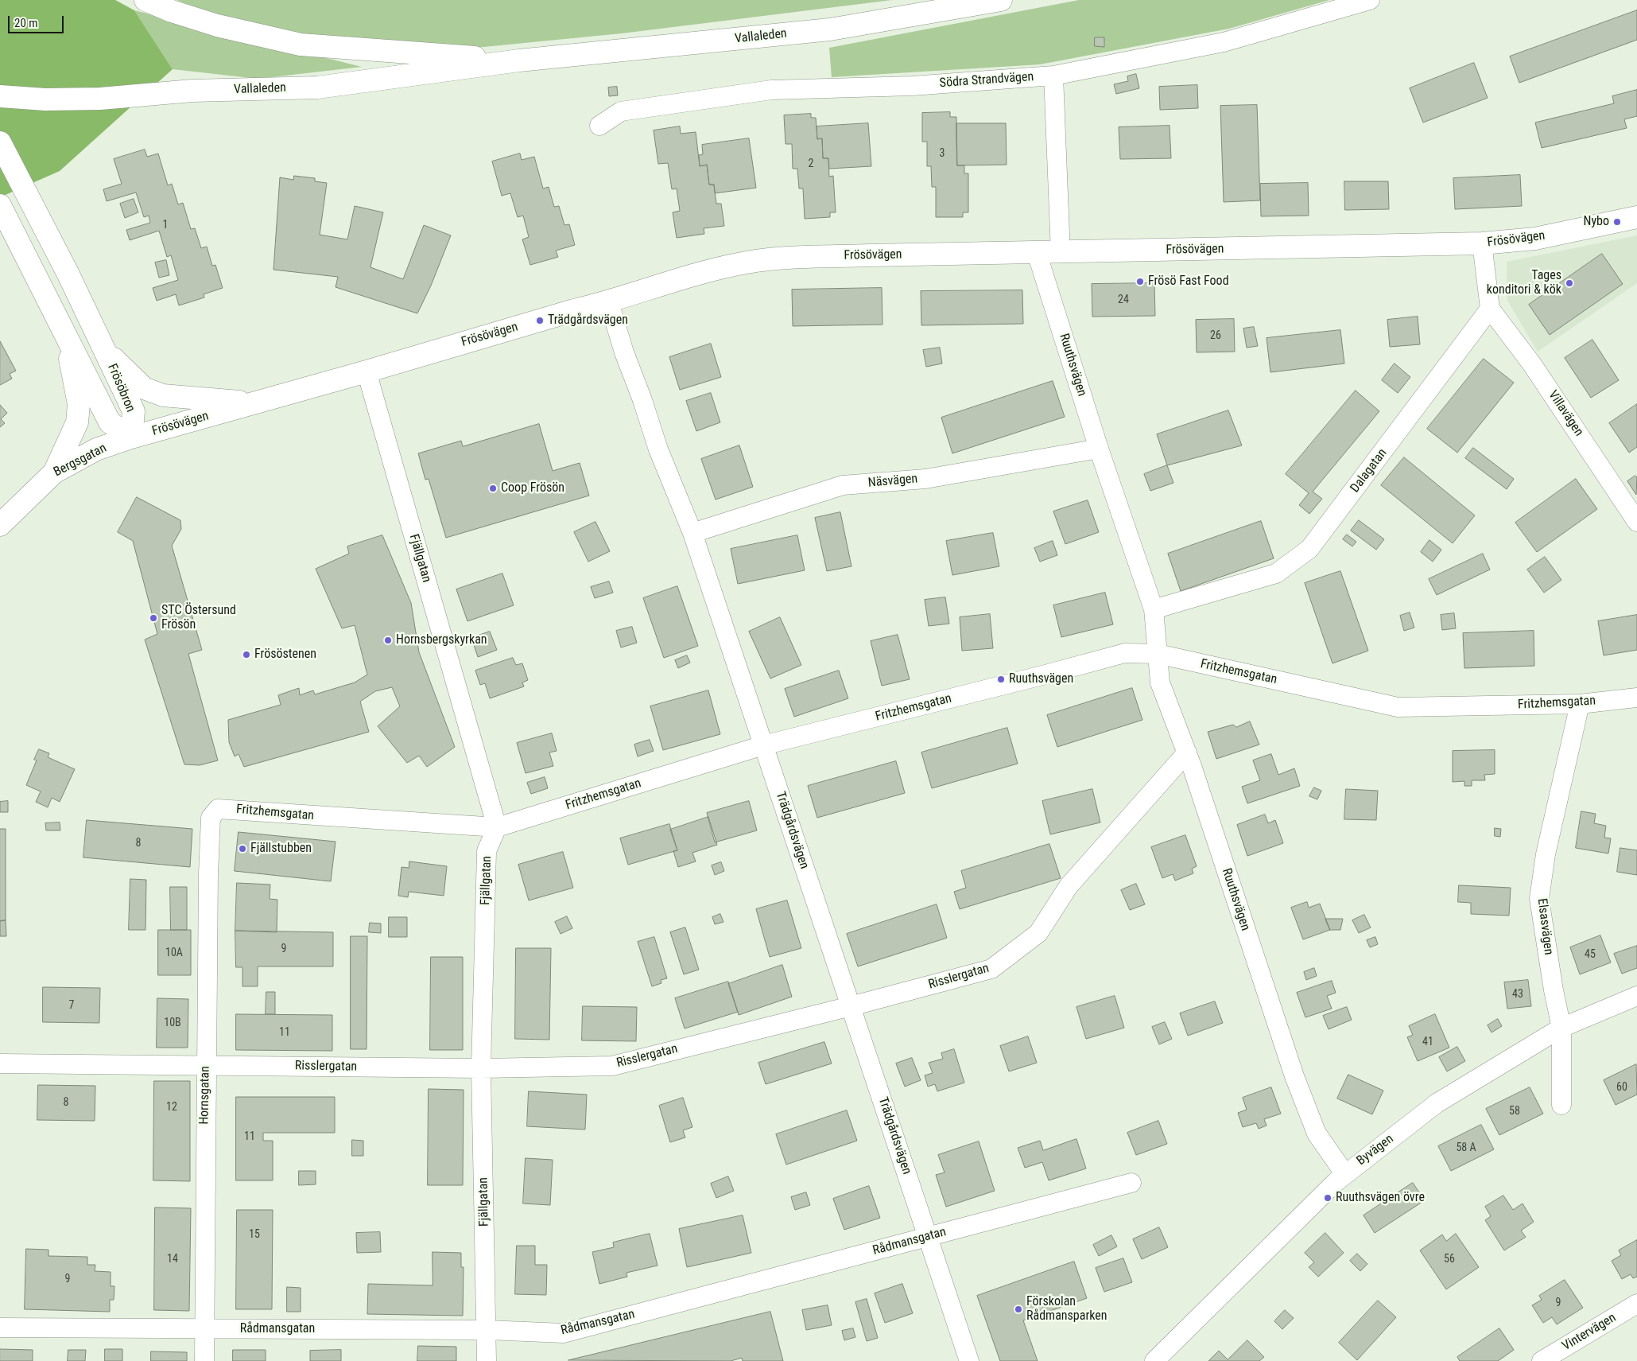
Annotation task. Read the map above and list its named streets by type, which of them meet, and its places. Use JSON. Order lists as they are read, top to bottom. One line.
{"streets":{"street":["Vallaleden","Södra Strandvägen","Frösövägen","Ruuthsvägen","Frösöbron","Villavägen","Bergsgatan","Dalagatan","Näsvägen","Fjällgatan","Fritzhemsgatan","Trädgårdsvägen","Elsasvägen","Risslergatan","Hornsgatan","Byvägen","Rådmansgatan","Vintervägen"]},"crossings":[["Frösövägen","Ruuthsvägen"],["Frösövägen","Frösöbron"],["Frösövägen","Bergsgatan"],["Frösövägen","Fjällgatan"],["Frösövägen","Trädgårdsvägen"],["Ruuthsvägen","Dalagatan"],["Ruuthsvägen","Näsvägen"],["Ruuthsvägen","Fritzhemsgatan"],["Ruuthsvägen","Risslergatan"],["Ruuthsvägen","Byvägen"],["Frösöbron","Bergsgatan"],["Villavägen","Dalagatan"],["Näsvägen","Trädgårdsvägen"],["Fjällgatan","Fritzhemsgatan"],["Fjällgatan","Risslergatan"],["Fjällgatan","Rådmansgatan"],["Fritzhemsgatan","Trädgårdsvägen"],["Fritzhemsgatan","Elsasvägen"],["Fritzhemsgatan","Hornsgatan"],["Trädgårdsvägen","Risslergatan"],["Trädgårdsvägen","Rådmansgatan"],["Elsasvägen","Byvägen"],["Risslergatan","Hornsgatan"],["Hornsgatan","Rådmansgatan"]],"places":["Nybo","Frösö Fast Food","Tages konditori & kök","Trädgårdsvägen","Coop Frösön","STC Östersund Frösön","Hornsbergskyrkan","Frösöstenen","Ruuthsvägen","Fjällstubben","Ruuthsvägen övre","Förskolan Rådmansparken"],"house_numbers":["3","2","1","24","26","8","9","10A","45","43","7","10B","11","41","60","8","12","58","11","58 A","15","14","56","9","9"],"scale_bar":"20 m"}
